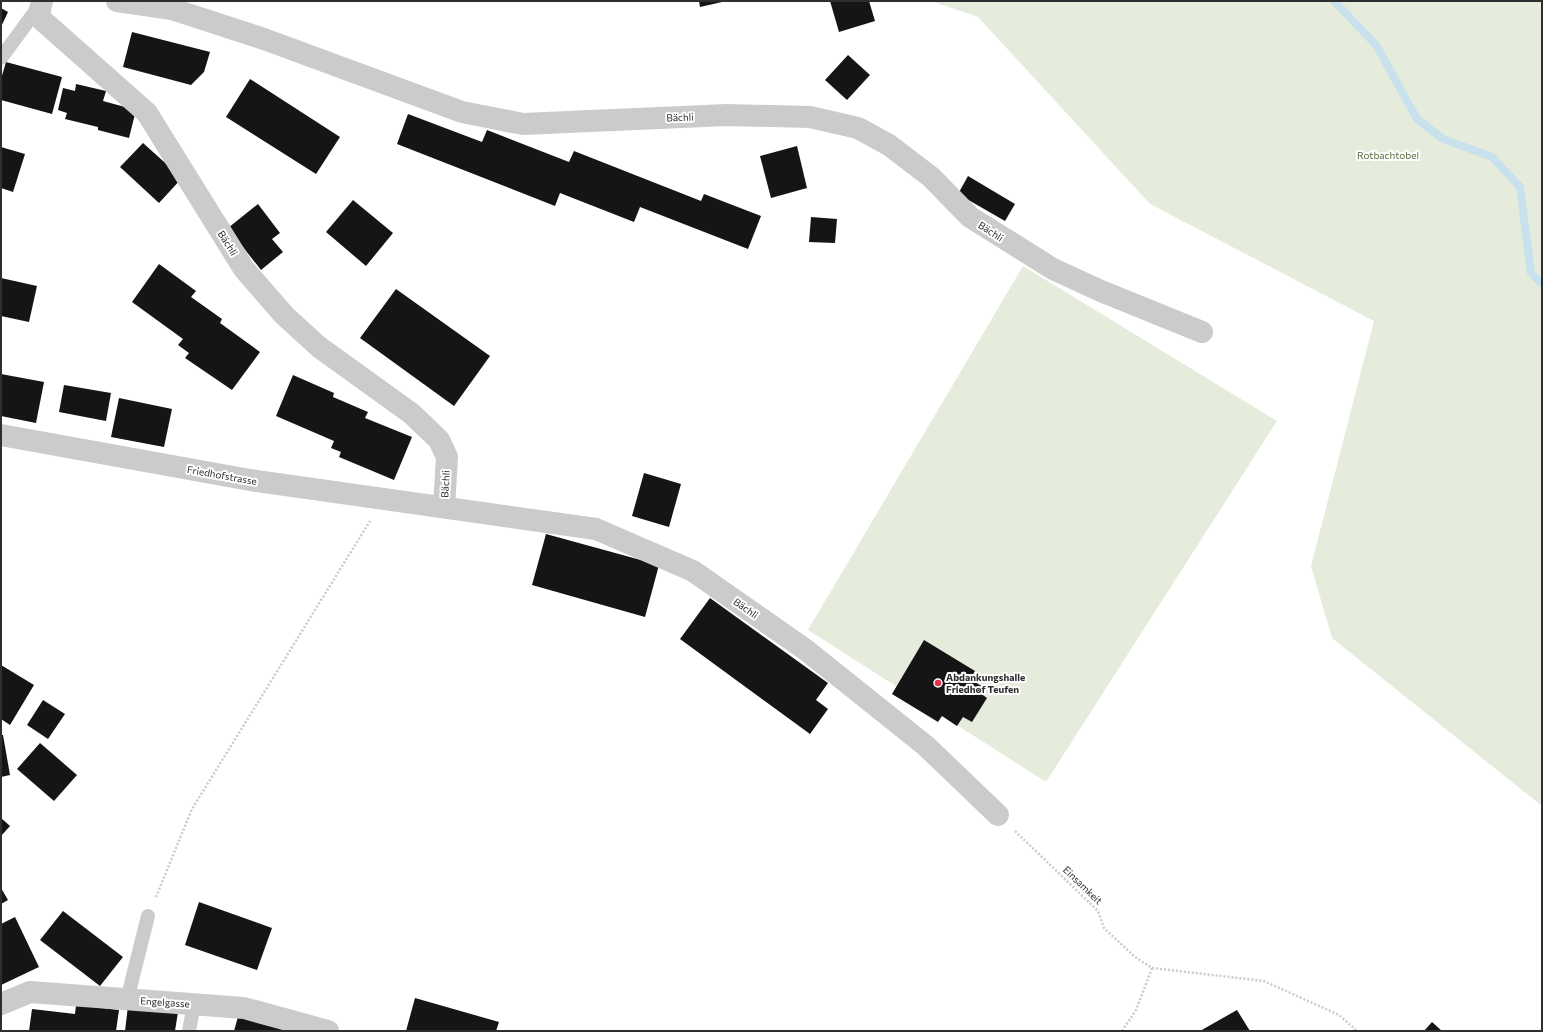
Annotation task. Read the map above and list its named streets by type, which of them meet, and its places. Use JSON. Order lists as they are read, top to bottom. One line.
{"streets":{"street":["Bächli","Friedhofstrasse","Engelgasse"],"path":["Einsamkeit"]},"crossings":[["Bächli","Friedhofstrasse"],["Bächli","Einsamkeit"]],"parks":["Rotbachtobel"],"places":["Abdankungshalle Friedhof Teufen"]}
